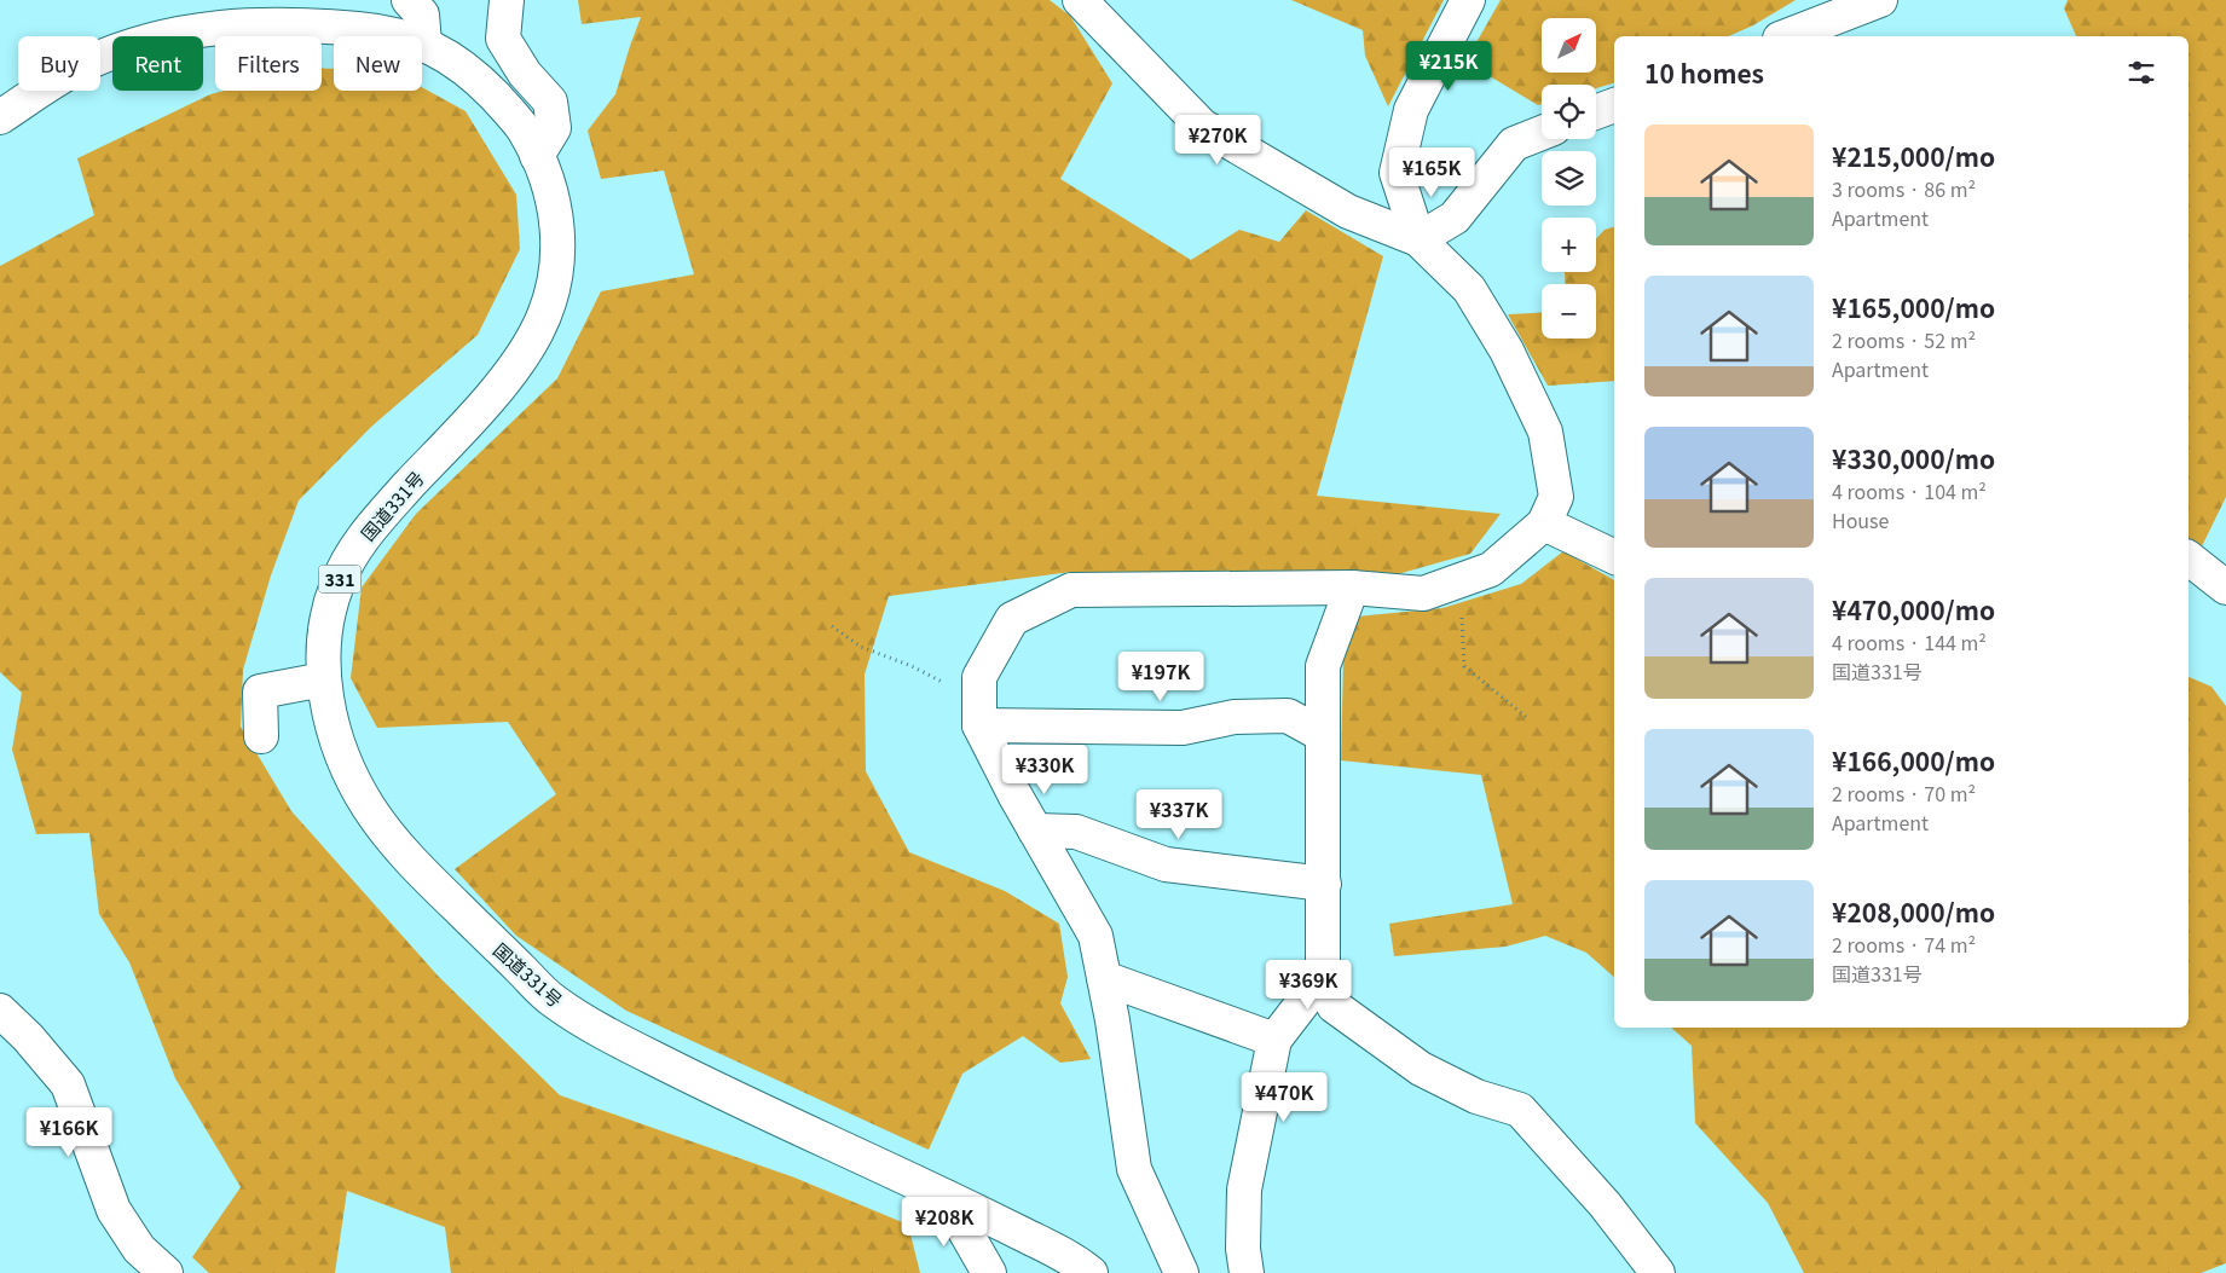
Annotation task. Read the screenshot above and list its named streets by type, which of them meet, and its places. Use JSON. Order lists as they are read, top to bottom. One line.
{"streets":{"main road":["国道331号","331"]},"north":"top right","page":{"map_buttons":["+","−"],"chip":["Buy","Rent","Filters","New"],"heading":"10 homes","price":["¥215K","¥270K","¥165K","¥197K","¥330K","¥337K","¥369K","¥470K","¥166K","¥208K"],"list":[{"name":"¥215,000/mo","note":"3 rooms · 86 m² · Apartment"},{"name":"¥165,000/mo","note":"2 rooms · 52 m² · Apartment"},{"name":"¥330,000/mo","note":"4 rooms · 104 m² · House"},{"name":"¥470,000/mo","note":"4 rooms · 144 m² · 国道331号"},{"name":"¥166,000/mo","note":"2 rooms · 70 m² · Apartment"},{"name":"¥208,000/mo","note":"2 rooms · 74 m² · 国道331号"}]}}
